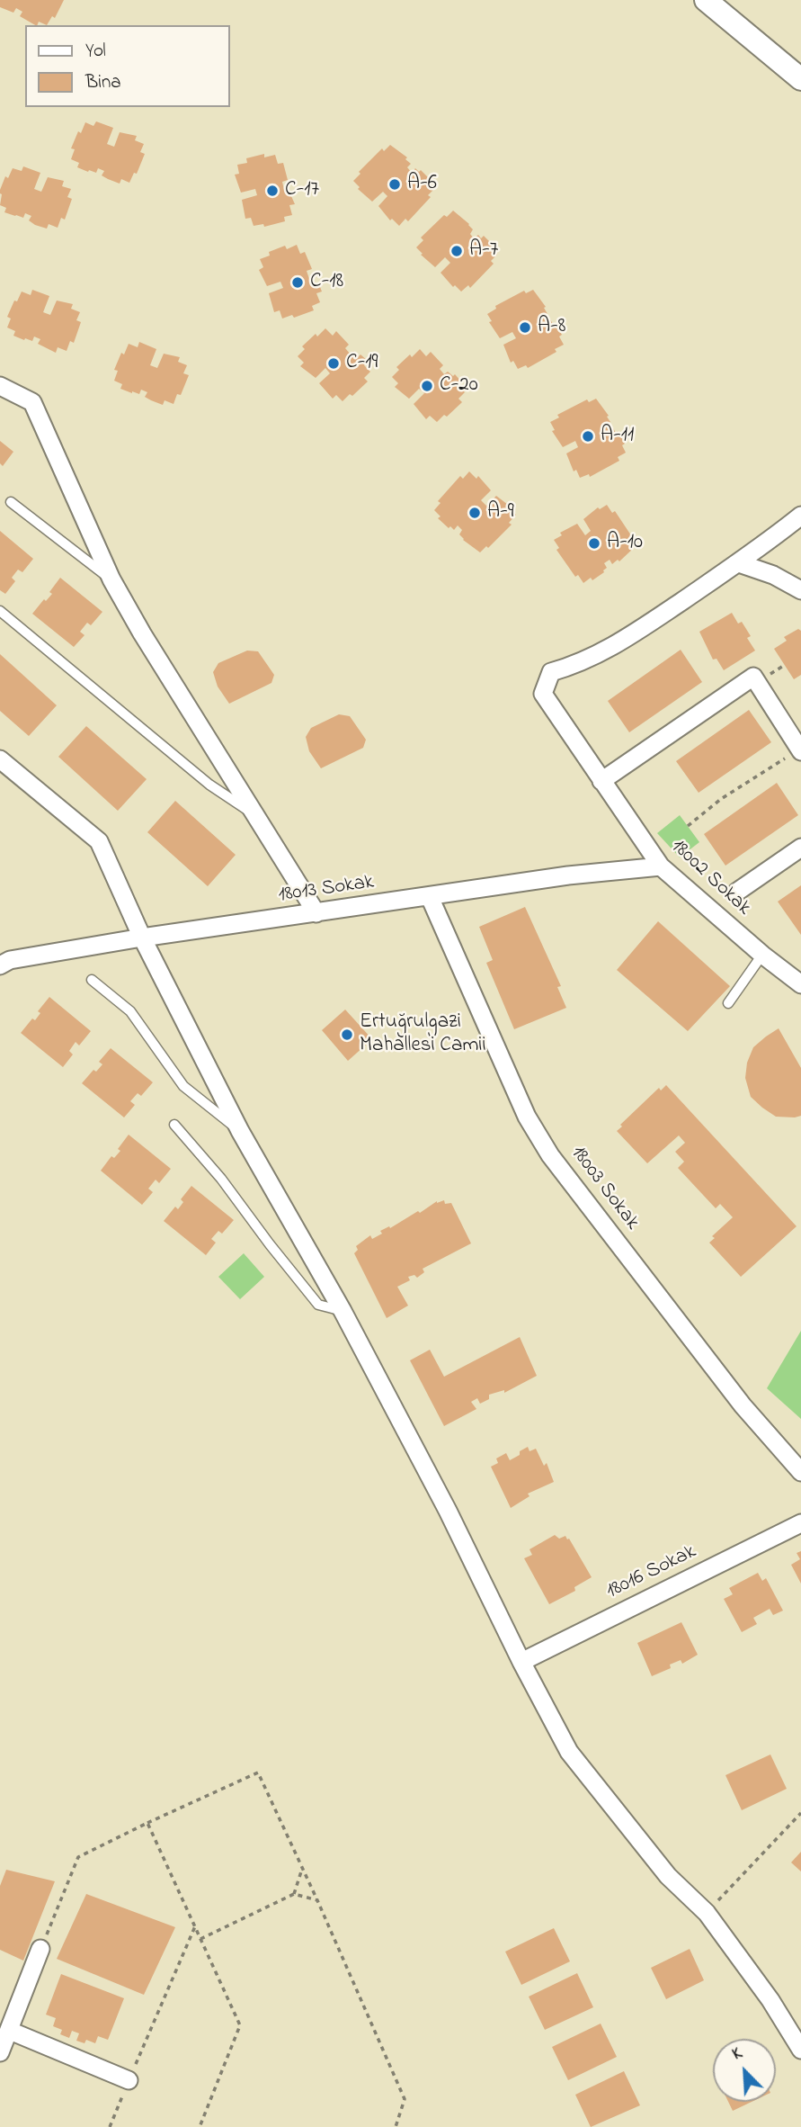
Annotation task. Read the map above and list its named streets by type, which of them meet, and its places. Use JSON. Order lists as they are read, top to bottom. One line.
{"streets":{"street":["18002 Sokak","18013 Sokak","18003 Sokak","18016 Sokak"]},"crossings":[["18002 Sokak","18013 Sokak"],["18013 Sokak","18003 Sokak"]],"places":["A-6","C-17","A-7","C-18","A-8","C-19","C-20","A-11","A-9","A-10","Ertuğrulgazi Mahallesi Camii"],"legend":["Yol","Bina"],"north":"top left"}
